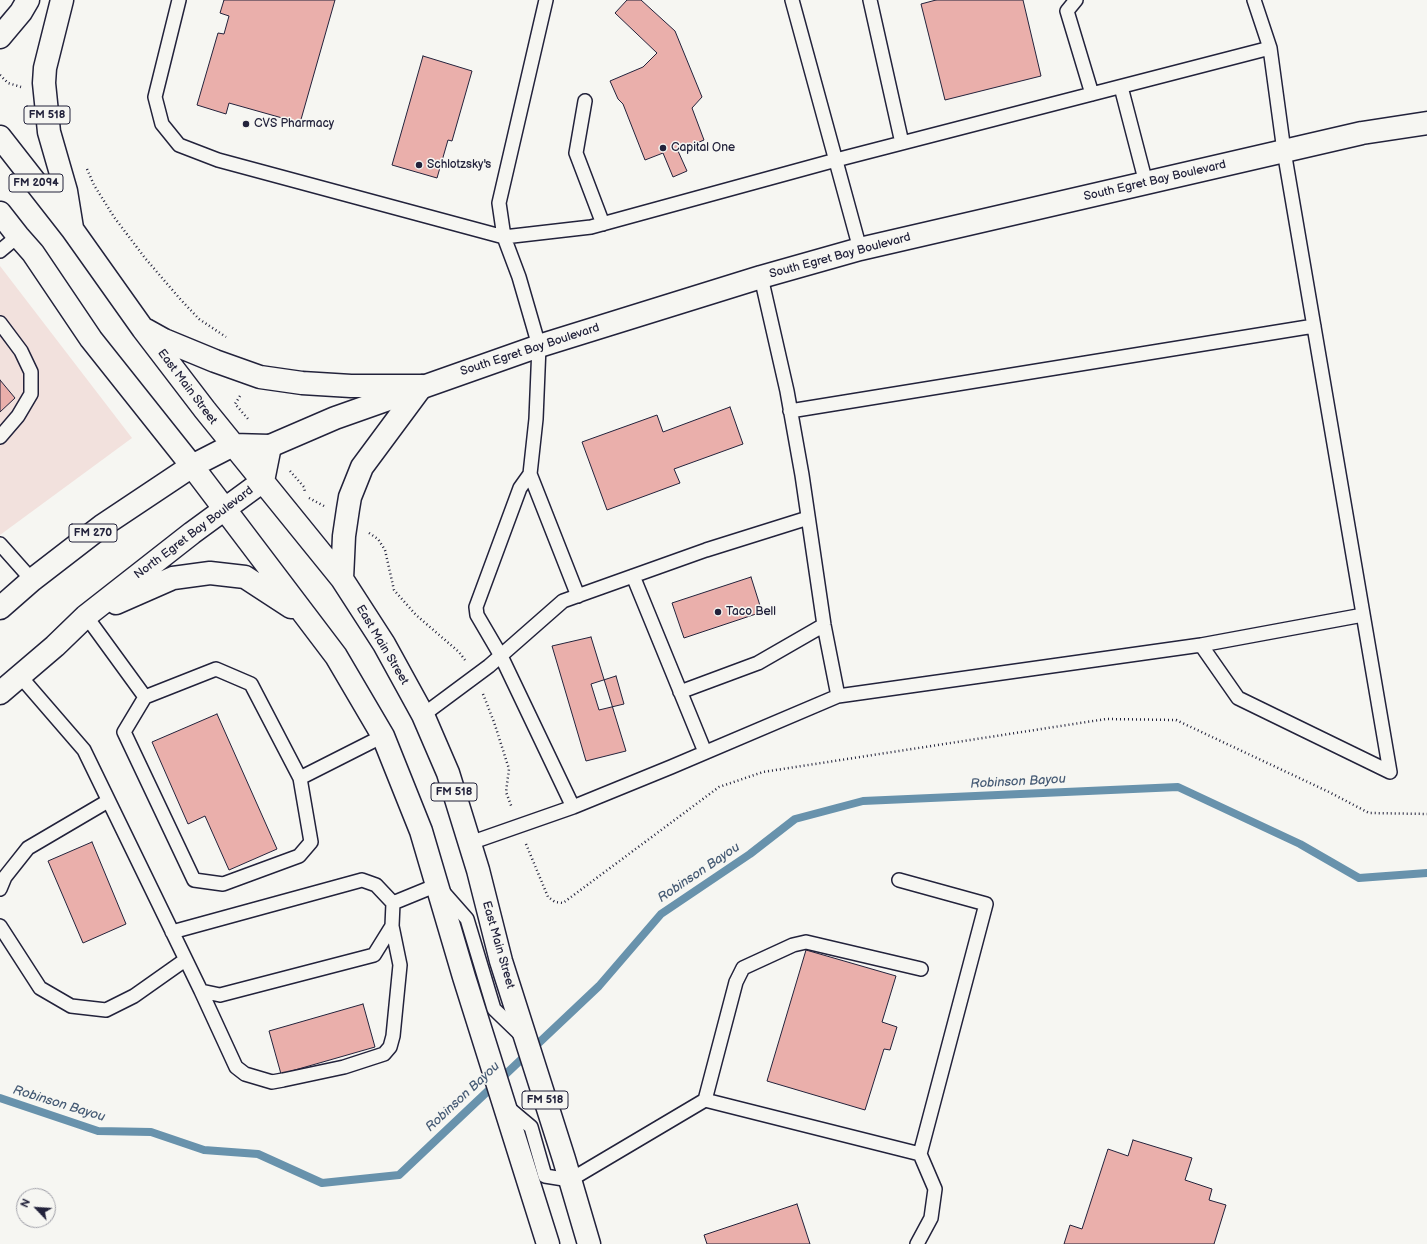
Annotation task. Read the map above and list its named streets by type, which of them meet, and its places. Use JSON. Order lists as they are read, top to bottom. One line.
{"streets":{"main road":["FM 518","South Egret Bay Boulevard","FM 2094","East Main Street","FM 270","North Egret Bay Boulevard"]},"crossings":[["FM 518","East Main Street"],["FM 518","FM 270"],["FM 518","North Egret Bay Boulevard"],["South Egret Bay Boulevard","FM 270"],["South Egret Bay Boulevard","North Egret Bay Boulevard"],["East Main Street","FM 270"],["East Main Street","North Egret Bay Boulevard"],["FM 270","North Egret Bay Boulevard"]],"water":["Robinson Bayou"],"places":["CVS Pharmacy","Capital One","Schlotzsky's","Taco Bell"],"north":"top left"}
